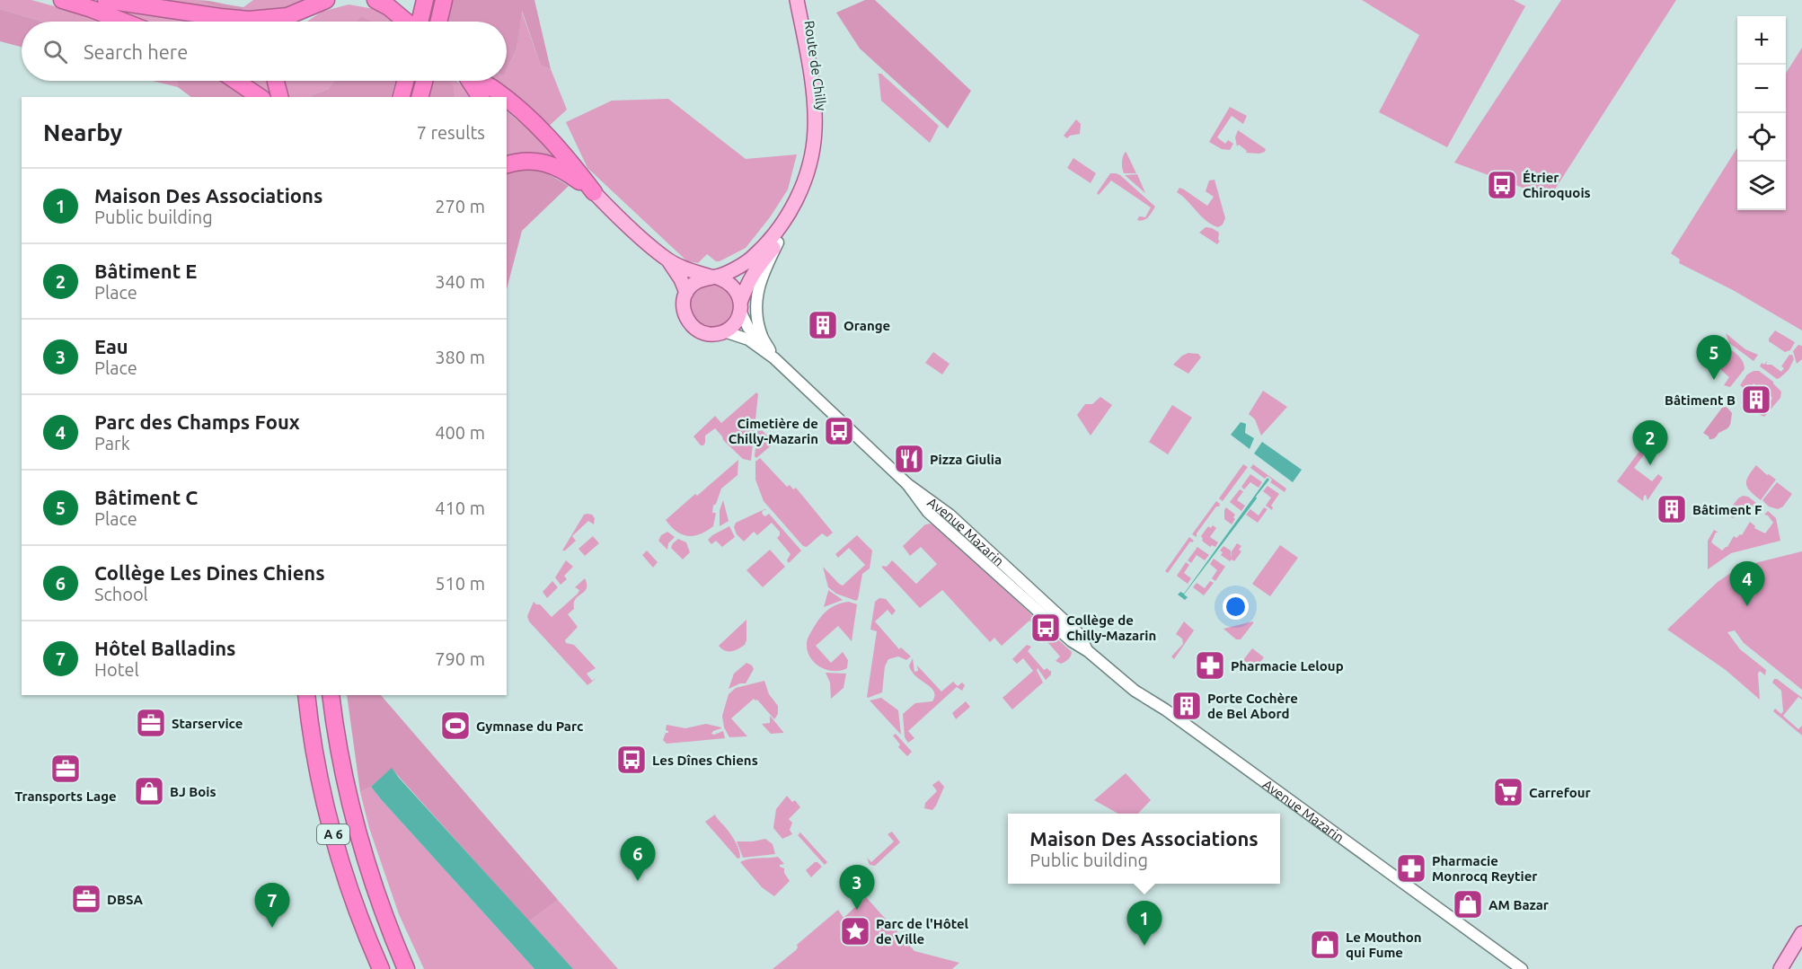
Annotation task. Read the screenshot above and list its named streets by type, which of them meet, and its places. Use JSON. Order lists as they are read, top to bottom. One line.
{"streets":{"highway":["A 6"],"main road":["Route de Chilly"],"street":["Avenue Mazarin"]},"crossings":[["Route de Chilly","Avenue Mazarin"]],"places":{"bus stop":["Étrier Chiroquois","Cimetière de Chilly-Mazarin","Collège de Chilly-Mazarin","Les Dînes Chiens"],"building":["Orange","Bâtiment B","Bâtiment F","Porte Cochère de Bel Abord"],"restaurant":["Pizza Giulia"],"pharmacy":["Pharmacie Leloup","Pharmacie Monrocq Reytier"],"office":["Starservice","Transports Lage","DBSA"],"sports":["Gymnase du Parc"],"shop":["BJ Bois","AM Bazar","Le Mouthon qui Fume"],"supermarket":["Carrefour"],"place":["Parc de l'Hôtel de Ville"]},"page":{"map_buttons":["+","−"],"search":"Search here","heading":["Nearby","7 results"],"list":[{"mark":"1","name":"Maison Des Associations","note":"Public building","value":"270 m"},{"mark":"2","name":"Bâtiment E","note":"Place","value":"340 m"},{"mark":"3","name":"Eau","note":"Place","value":"380 m"},{"mark":"4","name":"Parc des Champs Foux","note":"Park","value":"400 m"},{"mark":"5","name":"Bâtiment C","note":"Place","value":"410 m"},{"mark":"6","name":"Collège Les Dines Chiens","note":"School","value":"510 m"},{"mark":"7","name":"Hôtel Balladins","note":"Hotel","value":"790 m"}],"pins":["5","2","4","6","3","7","1"],"popup":["Maison Des Associations","Public building"]}}
